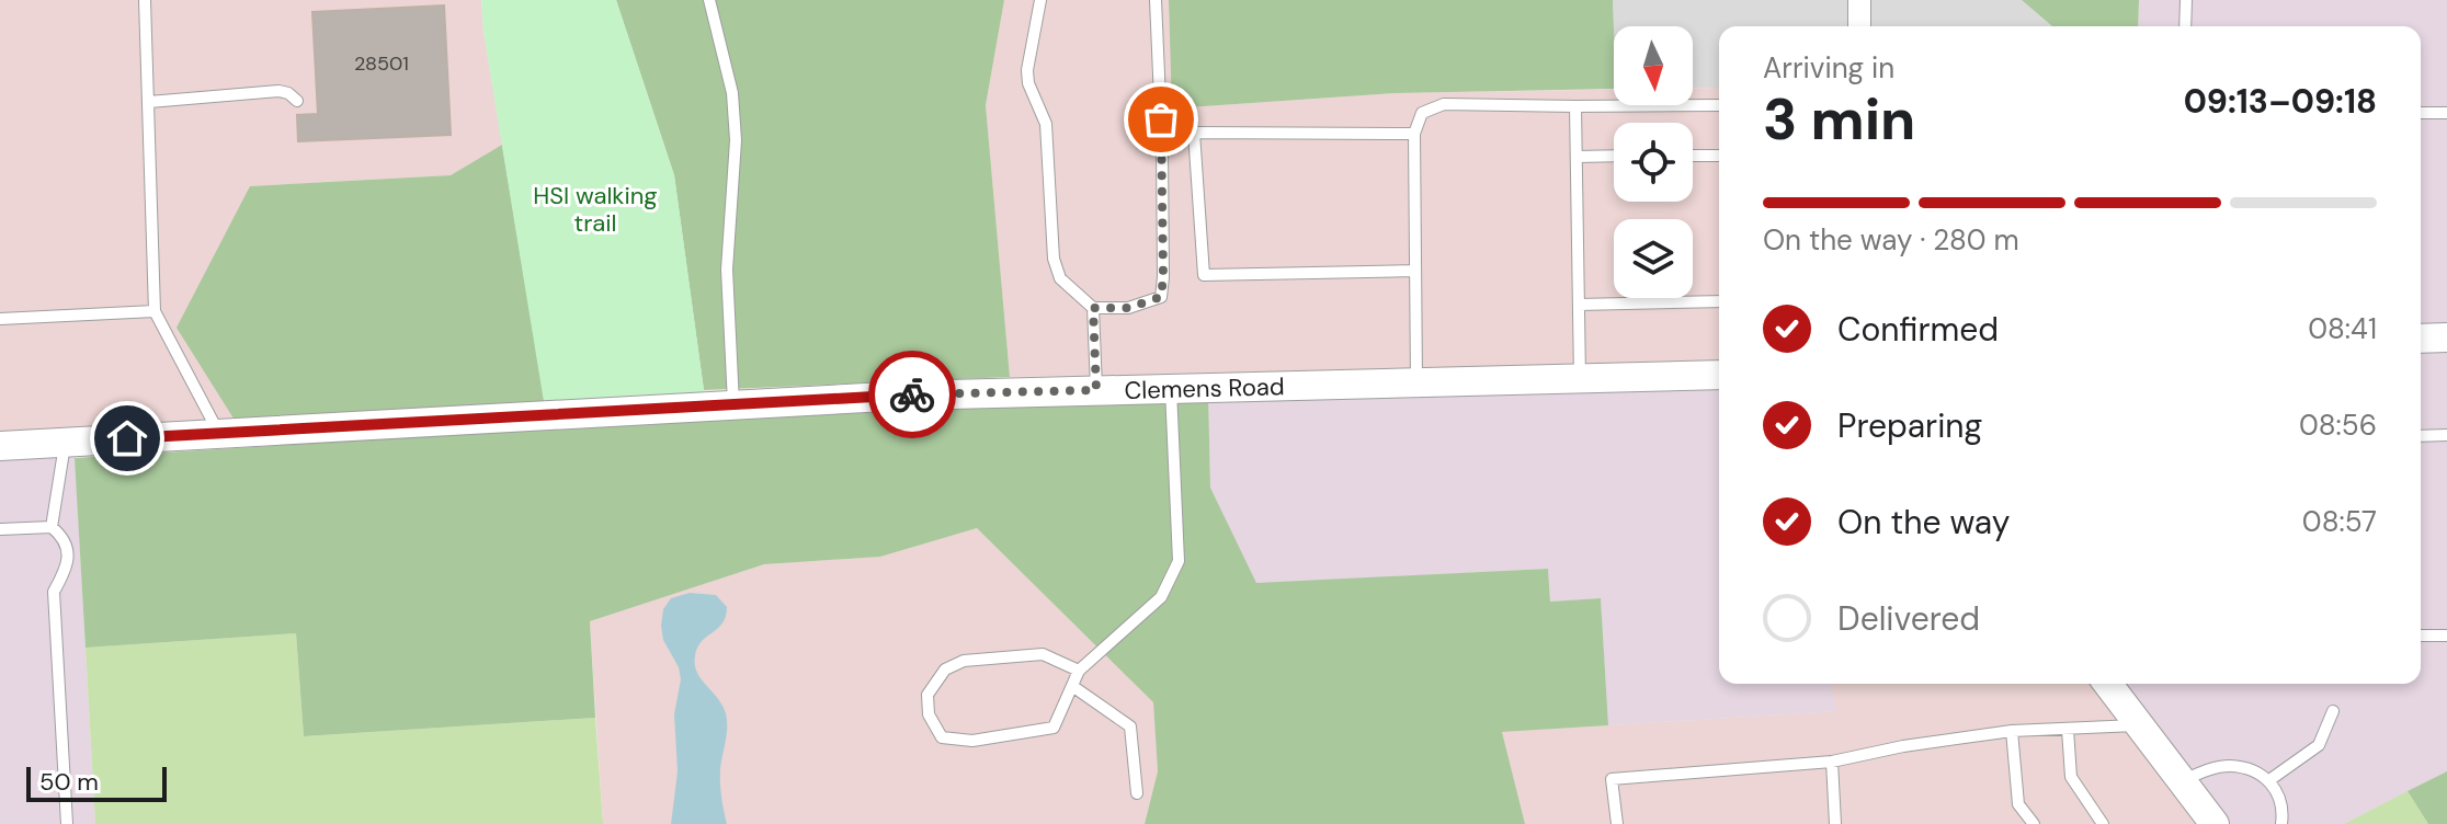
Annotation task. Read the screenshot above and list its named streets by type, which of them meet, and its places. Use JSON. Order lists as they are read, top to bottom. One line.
{"streets":{"street":["Clemens Road"]},"parks":["HSI walking trail"],"house_numbers":["28501"],"scale_bar":"50 m","north":"bottom","page":{"heading":["3 min","Arriving in","09:13–09:18"],"bar":"On the way · 280 m","list":[["Confirmed","08:41"],["Preparing","08:56"],["On the way","08:57"],"Delivered"],"scale":"50 m"}}
